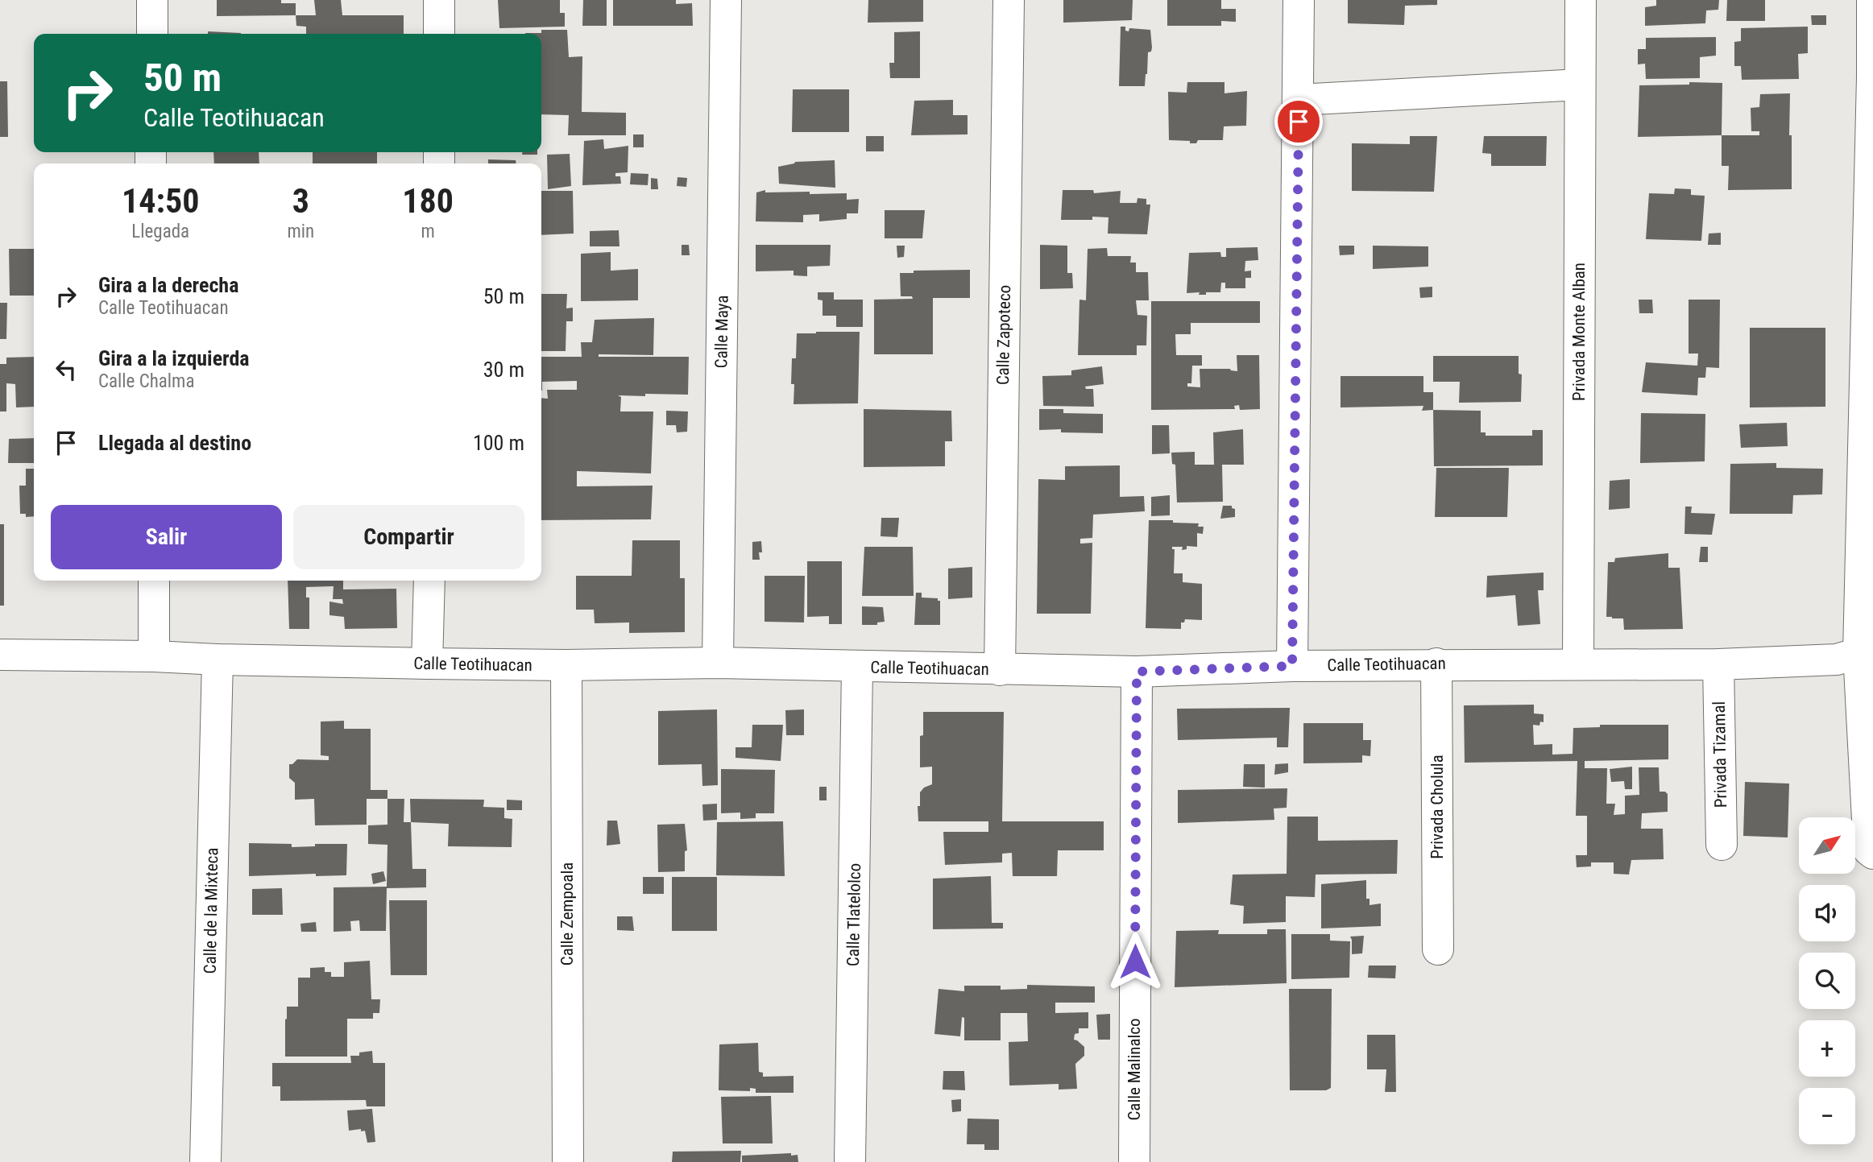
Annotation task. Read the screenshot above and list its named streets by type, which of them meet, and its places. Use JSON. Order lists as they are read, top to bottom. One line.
{"streets":{"street":["Calle Maya","Privada Monte Alban","Calle Zapoteco","Calle Teotihuacan","Privada Tizamal","Privada Cholula","Calle de la Mixteca","Calle Zempoala","Calle Tlatelolco","Calle Malinalco"]},"crossings":[["Calle Maya","Calle Teotihuacan"],["Privada Monte Alban","Calle Teotihuacan"],["Calle Zapoteco","Calle Teotihuacan"],["Calle Teotihuacan","Privada Tizamal"],["Calle Teotihuacan","Privada Cholula"],["Calle Teotihuacan","Calle de la Mixteca"],["Calle Teotihuacan","Calle Zempoala"],["Calle Teotihuacan","Calle Tlatelolco"],["Calle Teotihuacan","Calle Malinalco"]],"north":"top right","page":{"turn":["50 m","Calle Teotihuacan"],"eta":["14:50","Llegada","3","min","180","m"],"list":[{"name":"Gira a la derecha","note":"Calle Teotihuacan","value":"50 m"},{"name":"Gira a la izquierda","note":"Calle Chalma","value":"30 m"},{"name":"Llegada al destino","value":"100 m"}],"buttons":["Salir","Compartir"],"map_buttons":["+","−"]}}
